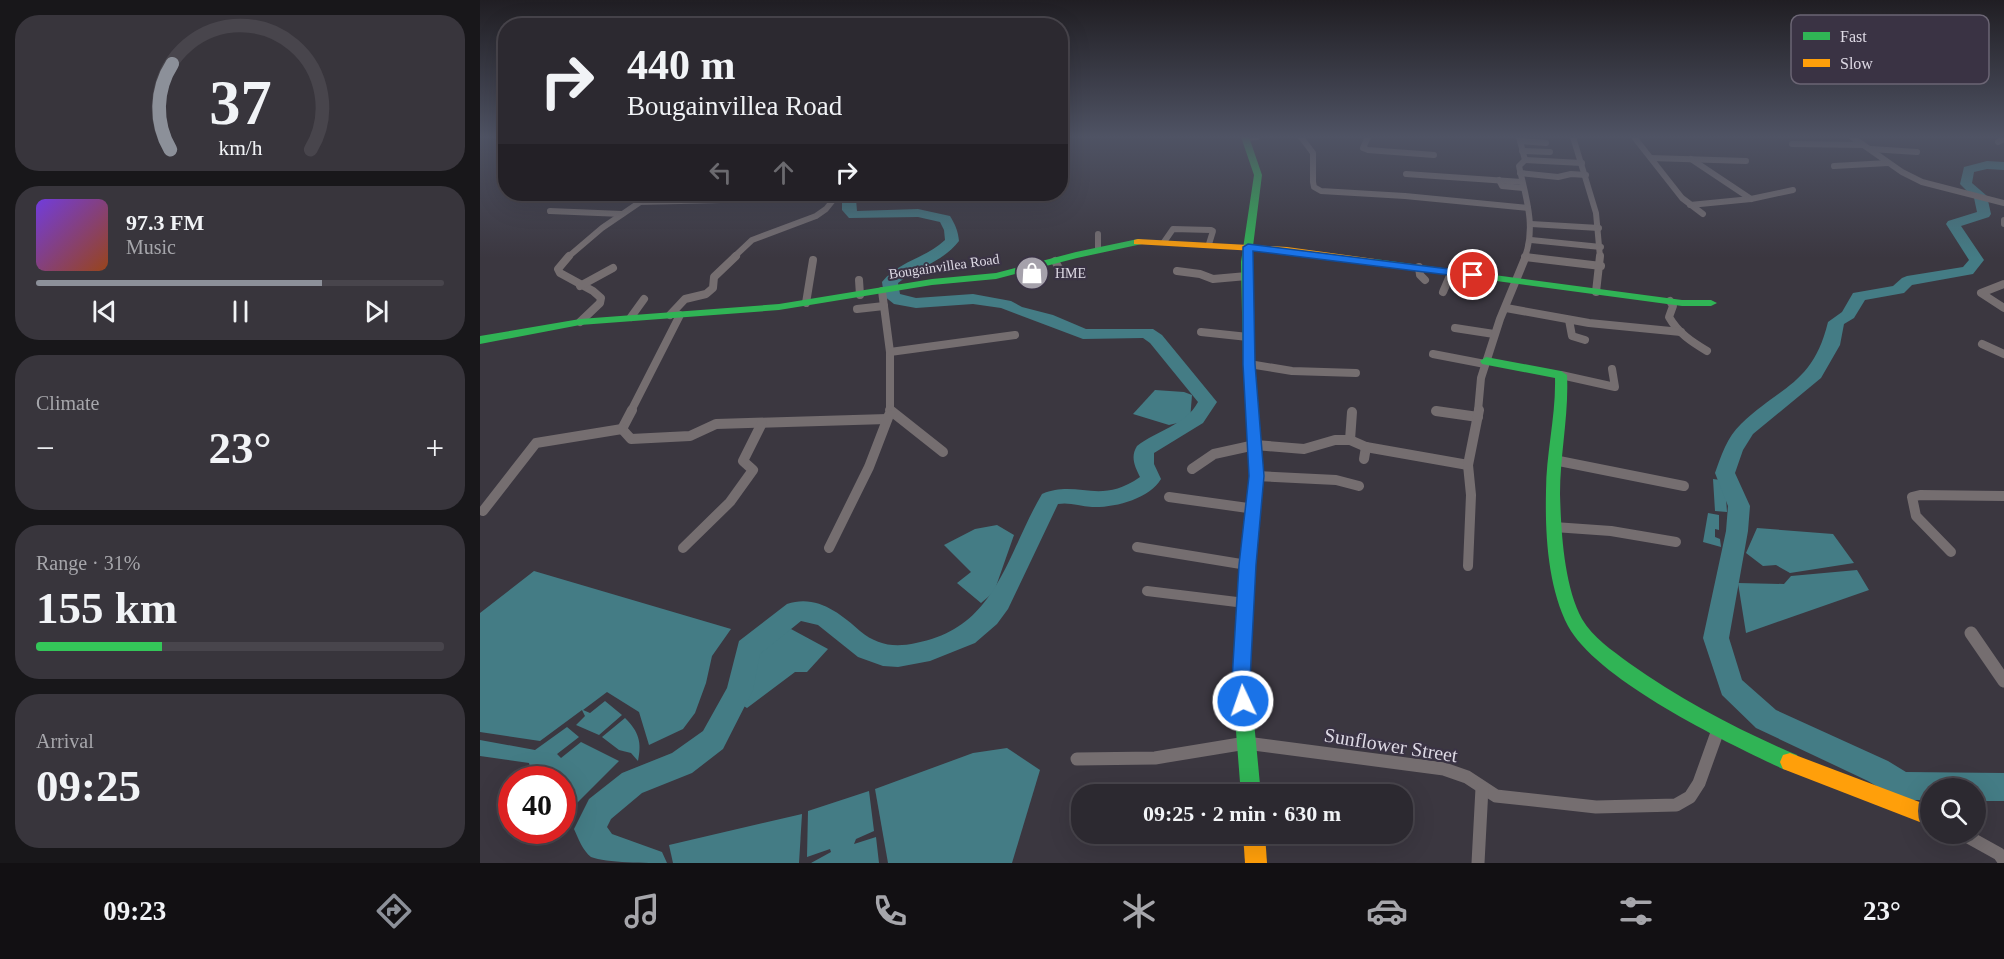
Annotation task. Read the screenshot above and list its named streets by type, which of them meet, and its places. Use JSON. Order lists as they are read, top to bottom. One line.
{"streets":{"street":["Bougainvillea Road","Sunflower Street"]},"places":{"shop":["HME"]},"legend":["Fast","Slow"],"page":{"turn":["440 m","Bougainvillea Road"],"song":["97.3 FM","Music"],"tile":["Climate",["Range · 31%","155 km"],["Arrival","09:25"]],"heat":["−","23°","+"],"limit":"40","trip":"09:25 · 2 min · 630 m","tabs":["09:23","23°"],"gauge":["37","km/h"]}}
